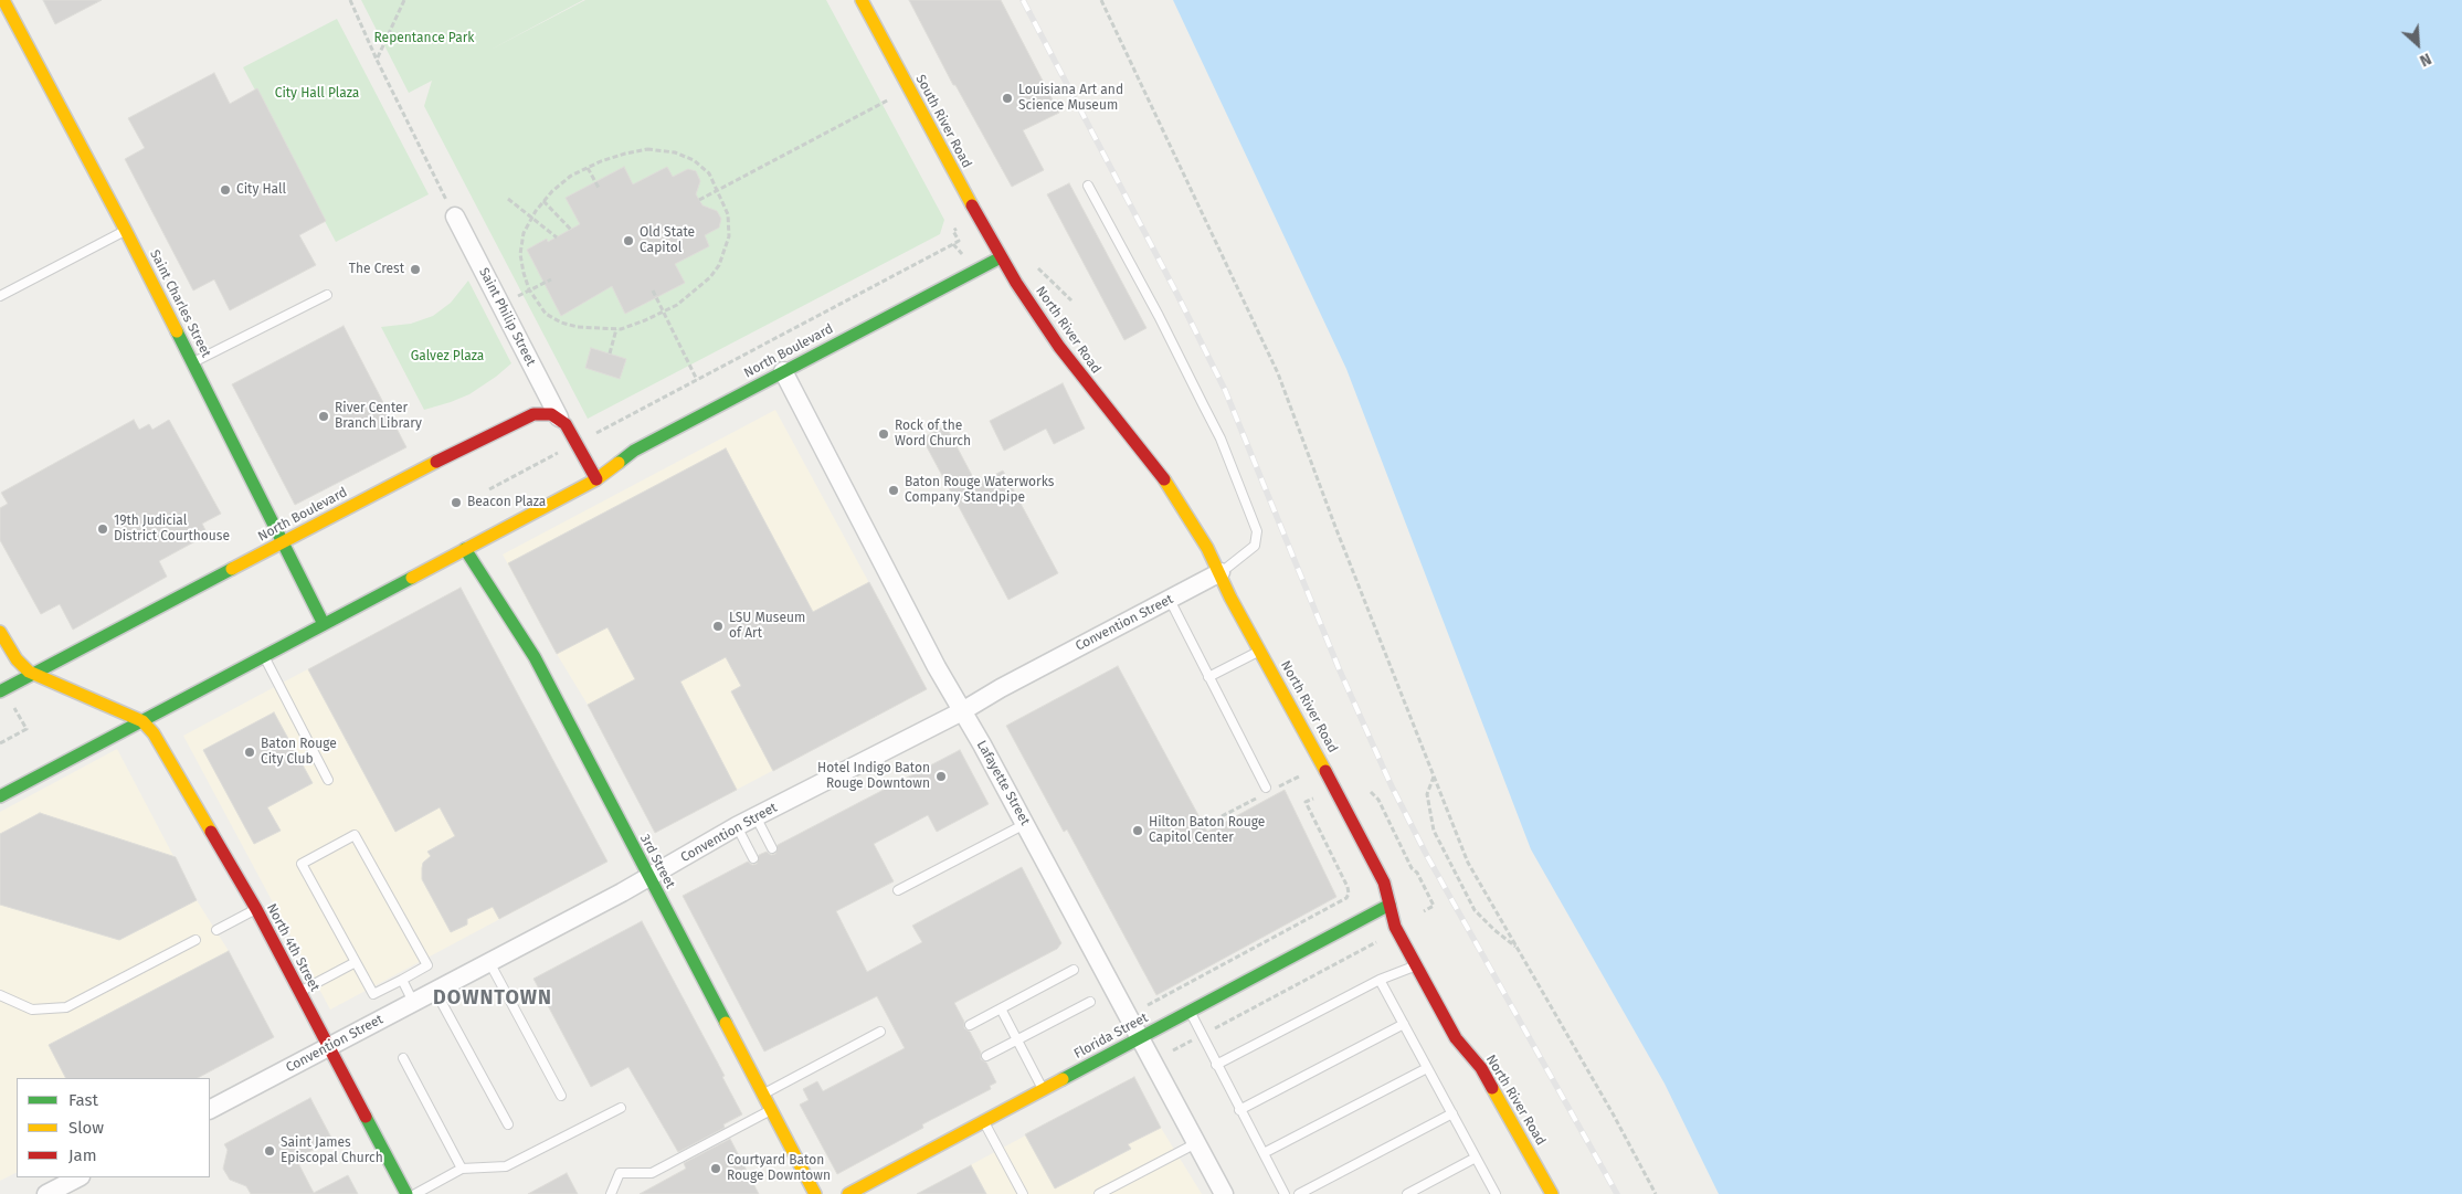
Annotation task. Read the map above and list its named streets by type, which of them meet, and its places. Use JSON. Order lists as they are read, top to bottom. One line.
{"streets":{"street":["South River Road","Saint Charles Street","Saint Philip Street","North River Road","North Boulevard","Convention Street","Lafayette Street","3rd Street","North 4th Street","Florida Street"]},"crossings":[["South River Road","North River Road"],["South River Road","North Boulevard"],["Saint Charles Street","North Boulevard"],["Saint Philip Street","North Boulevard"],["North River Road","North Boulevard"],["North River Road","Convention Street"],["North River Road","Florida Street"],["North Boulevard","Lafayette Street"],["North Boulevard","3rd Street"],["North Boulevard","North 4th Street"],["Convention Street","Lafayette Street"],["Convention Street","3rd Street"],["Convention Street","North 4th Street"],["Lafayette Street","Florida Street"]],"districts":["DOWNTOWN"],"parks":["Repentance Park","City Hall Plaza","Galvez Plaza"],"places":["Louisiana Art and Science Museum","City Hall","Old State Capitol","The Crest","River Center Branch Library","Rock of the Word Church","Baton Rouge Waterworks Company Standpipe","Beacon Plaza","19th Judicial District Courthouse","LSU Museum of Art","Baton Rouge City Club","Hotel Indigo Baton Rouge Downtown","Hilton Baton Rouge Capitol Center","Saint James Episcopal Church","Courtyard Baton Rouge Downtown"],"legend":["Fast","Slow","Jam"],"north":"bottom right"}
